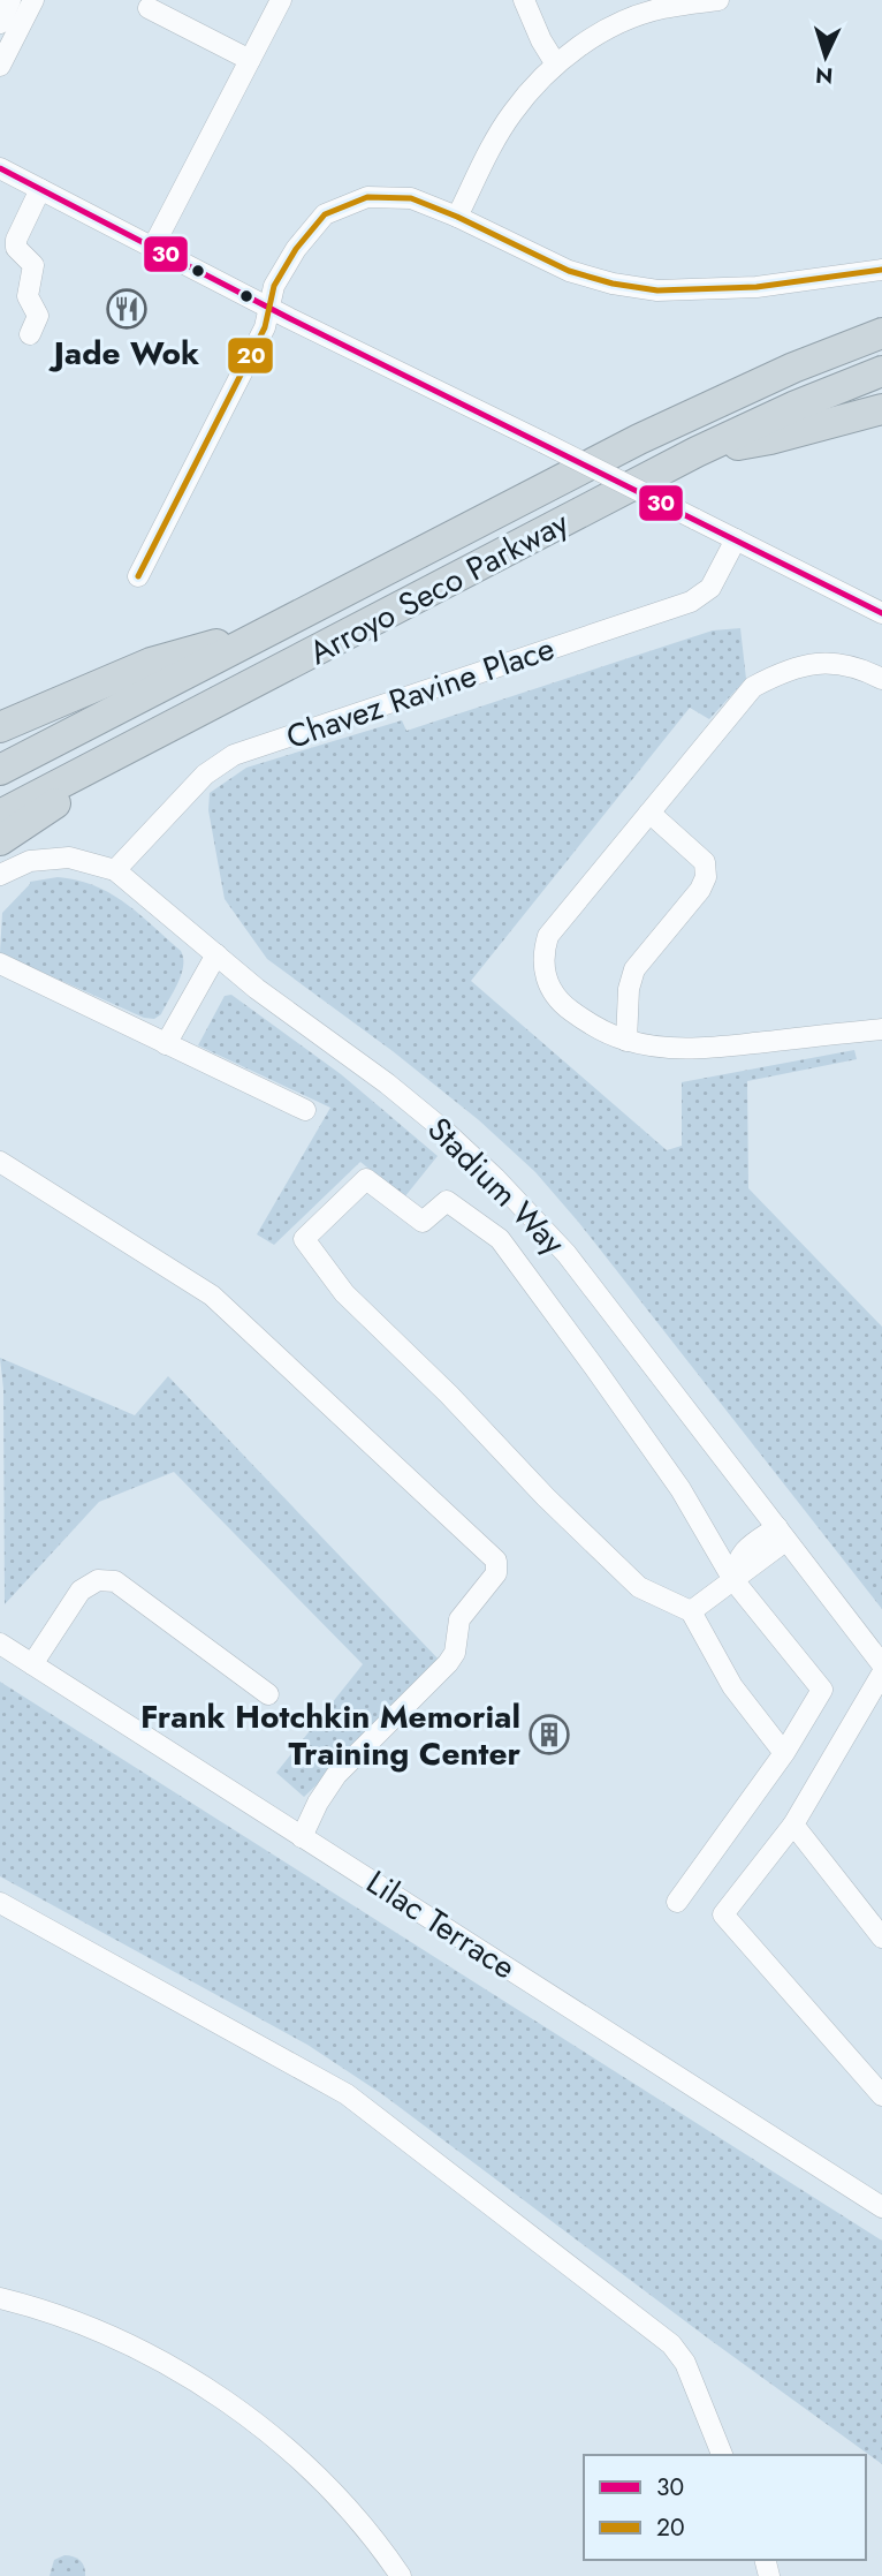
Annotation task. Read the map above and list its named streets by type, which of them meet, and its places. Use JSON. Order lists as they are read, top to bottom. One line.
{"streets":{"highway":["Arroyo Seco Parkway"],"street":["Chavez Ravine Place","Stadium Way","Lilac Terrace"]},"crossings":[["Chavez Ravine Place","Stadium Way"]],"places":{"restaurant":["Jade Wok"],"building":["Frank Hotchkin Memorial Training Center"]},"lines":["transit line 30","transit line 20"],"legend":["30","20"],"north":"bottom"}
